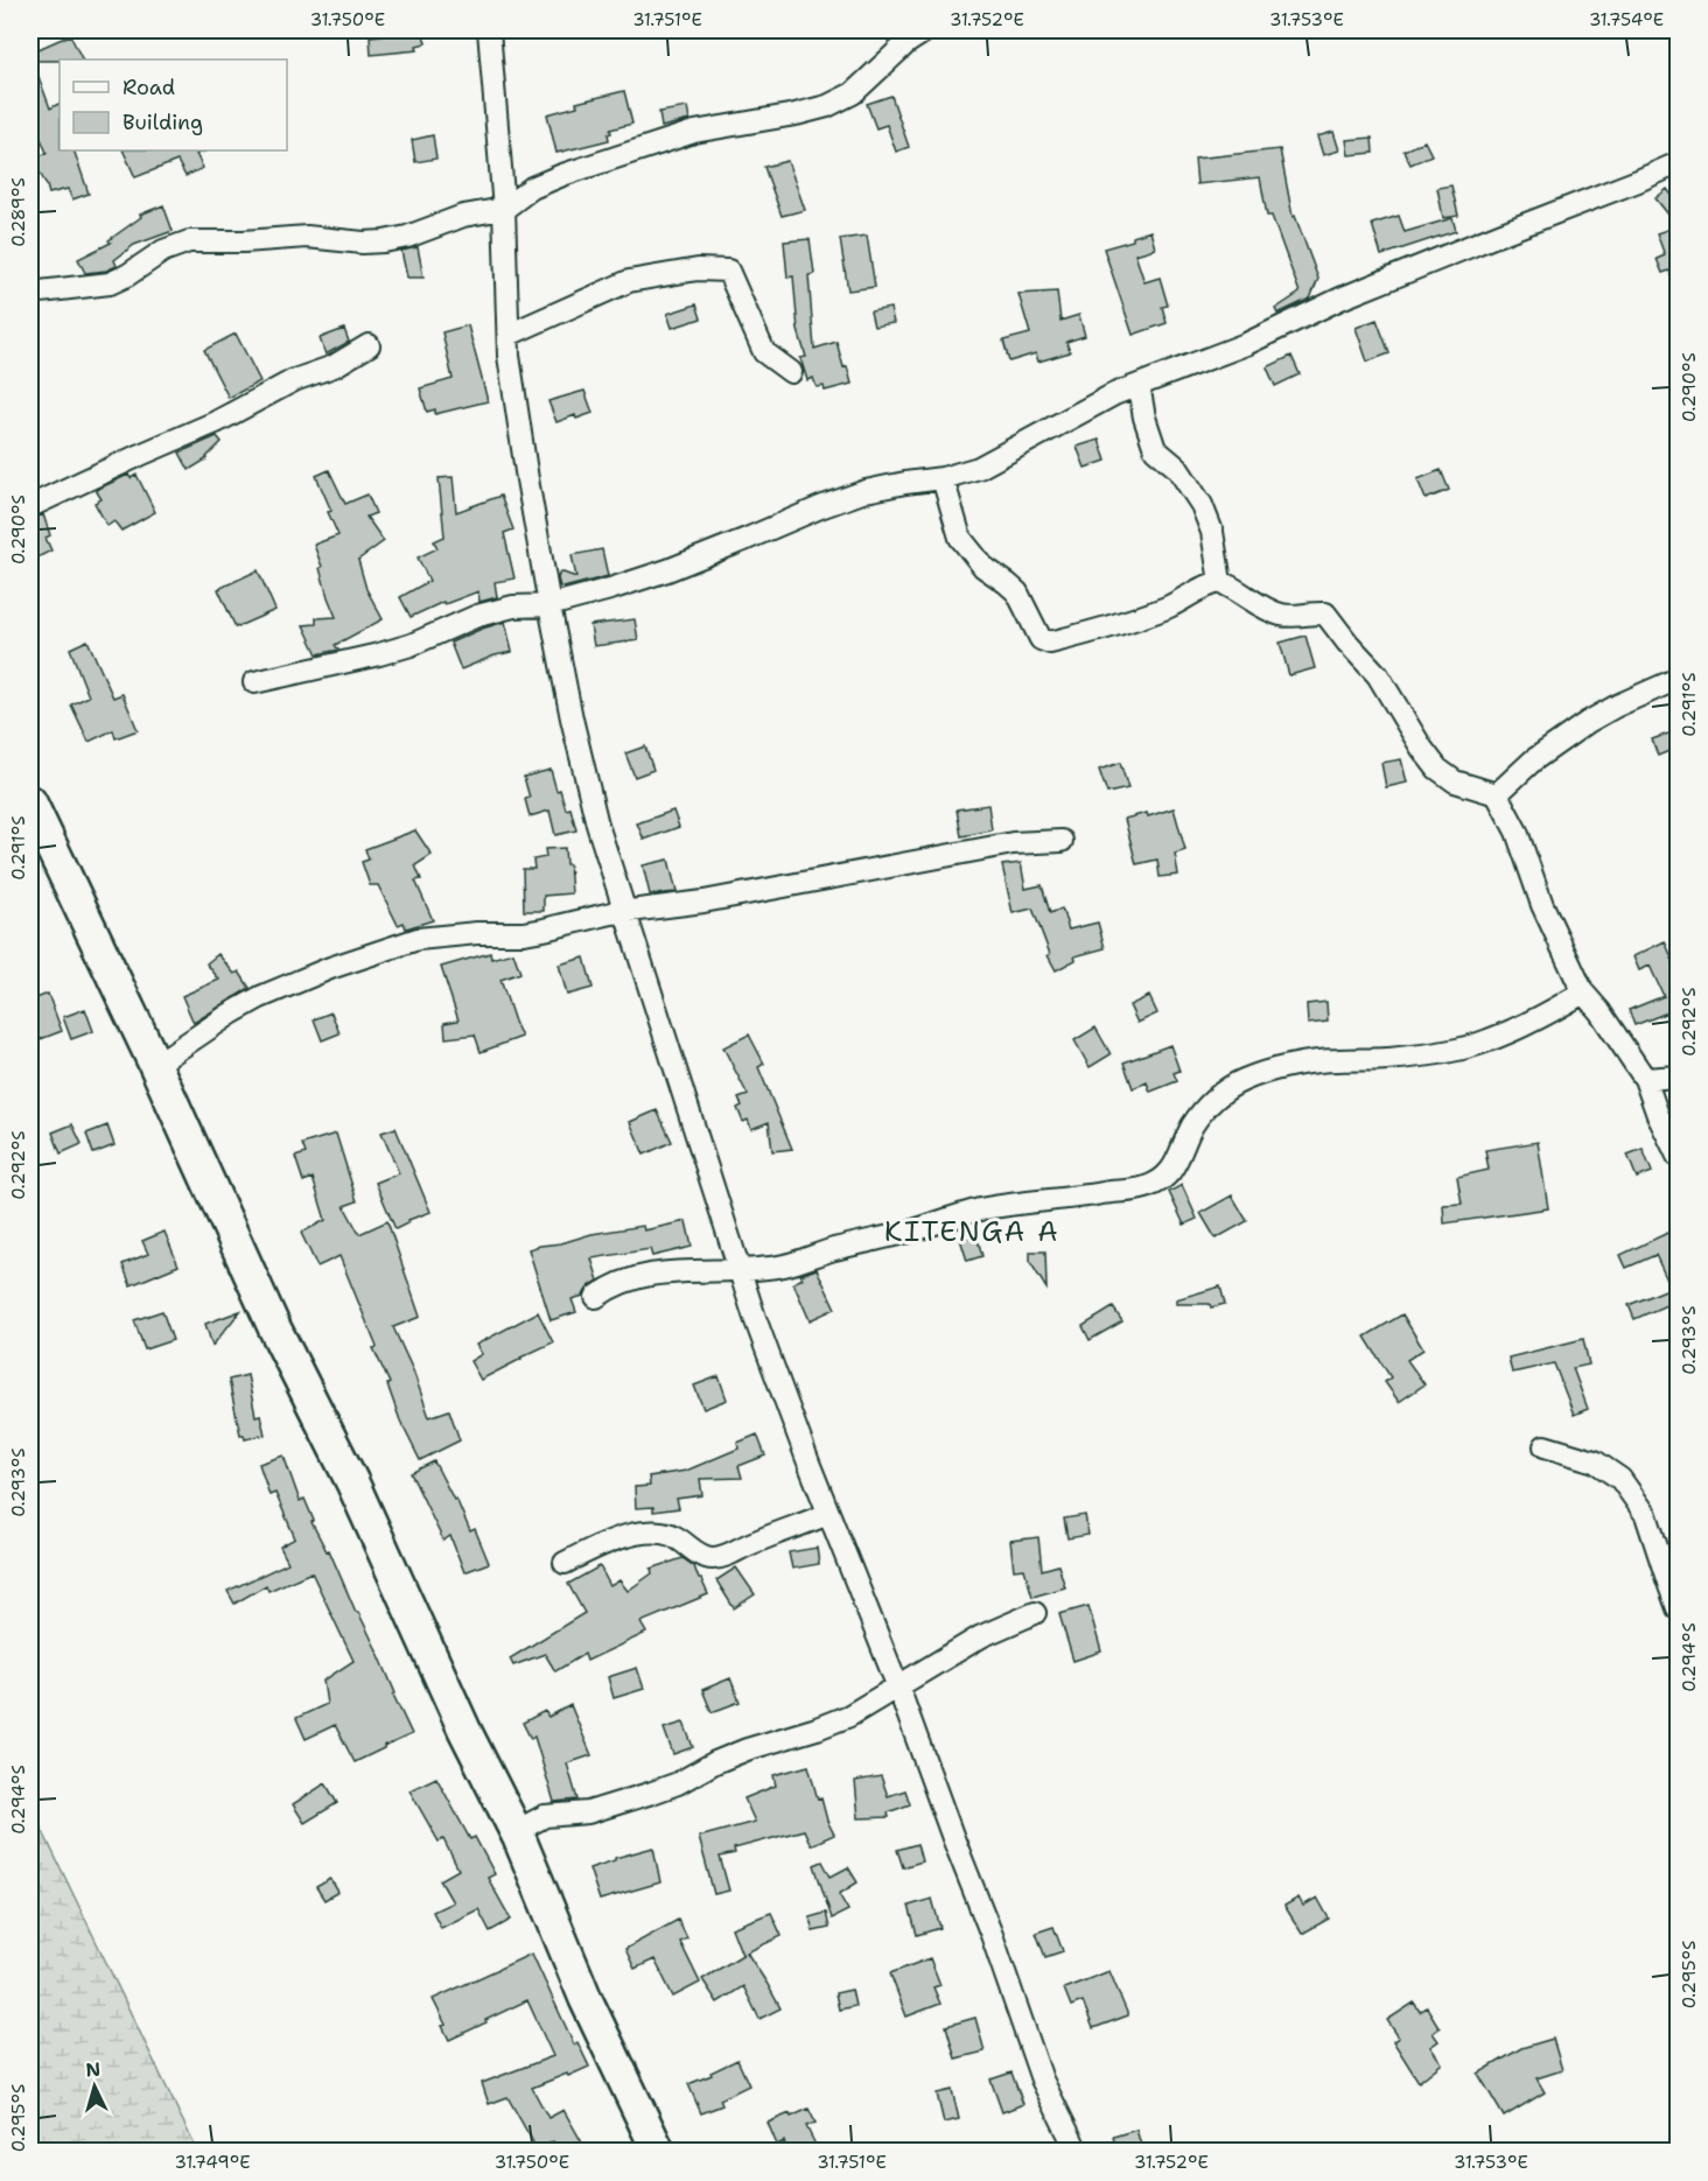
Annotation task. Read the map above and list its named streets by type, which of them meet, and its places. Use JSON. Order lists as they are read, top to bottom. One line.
{"districts":["KITENGA A"],"legend":["Road","Building"],"north":"top","coordinates":["31.750°E","31.751°E","31.752°E","31.753°E","31.754°E","0.289°S","0.290°S","0.291°S","0.292°S","0.293°S","0.294°S","0.295°S","31.749°E"]}
